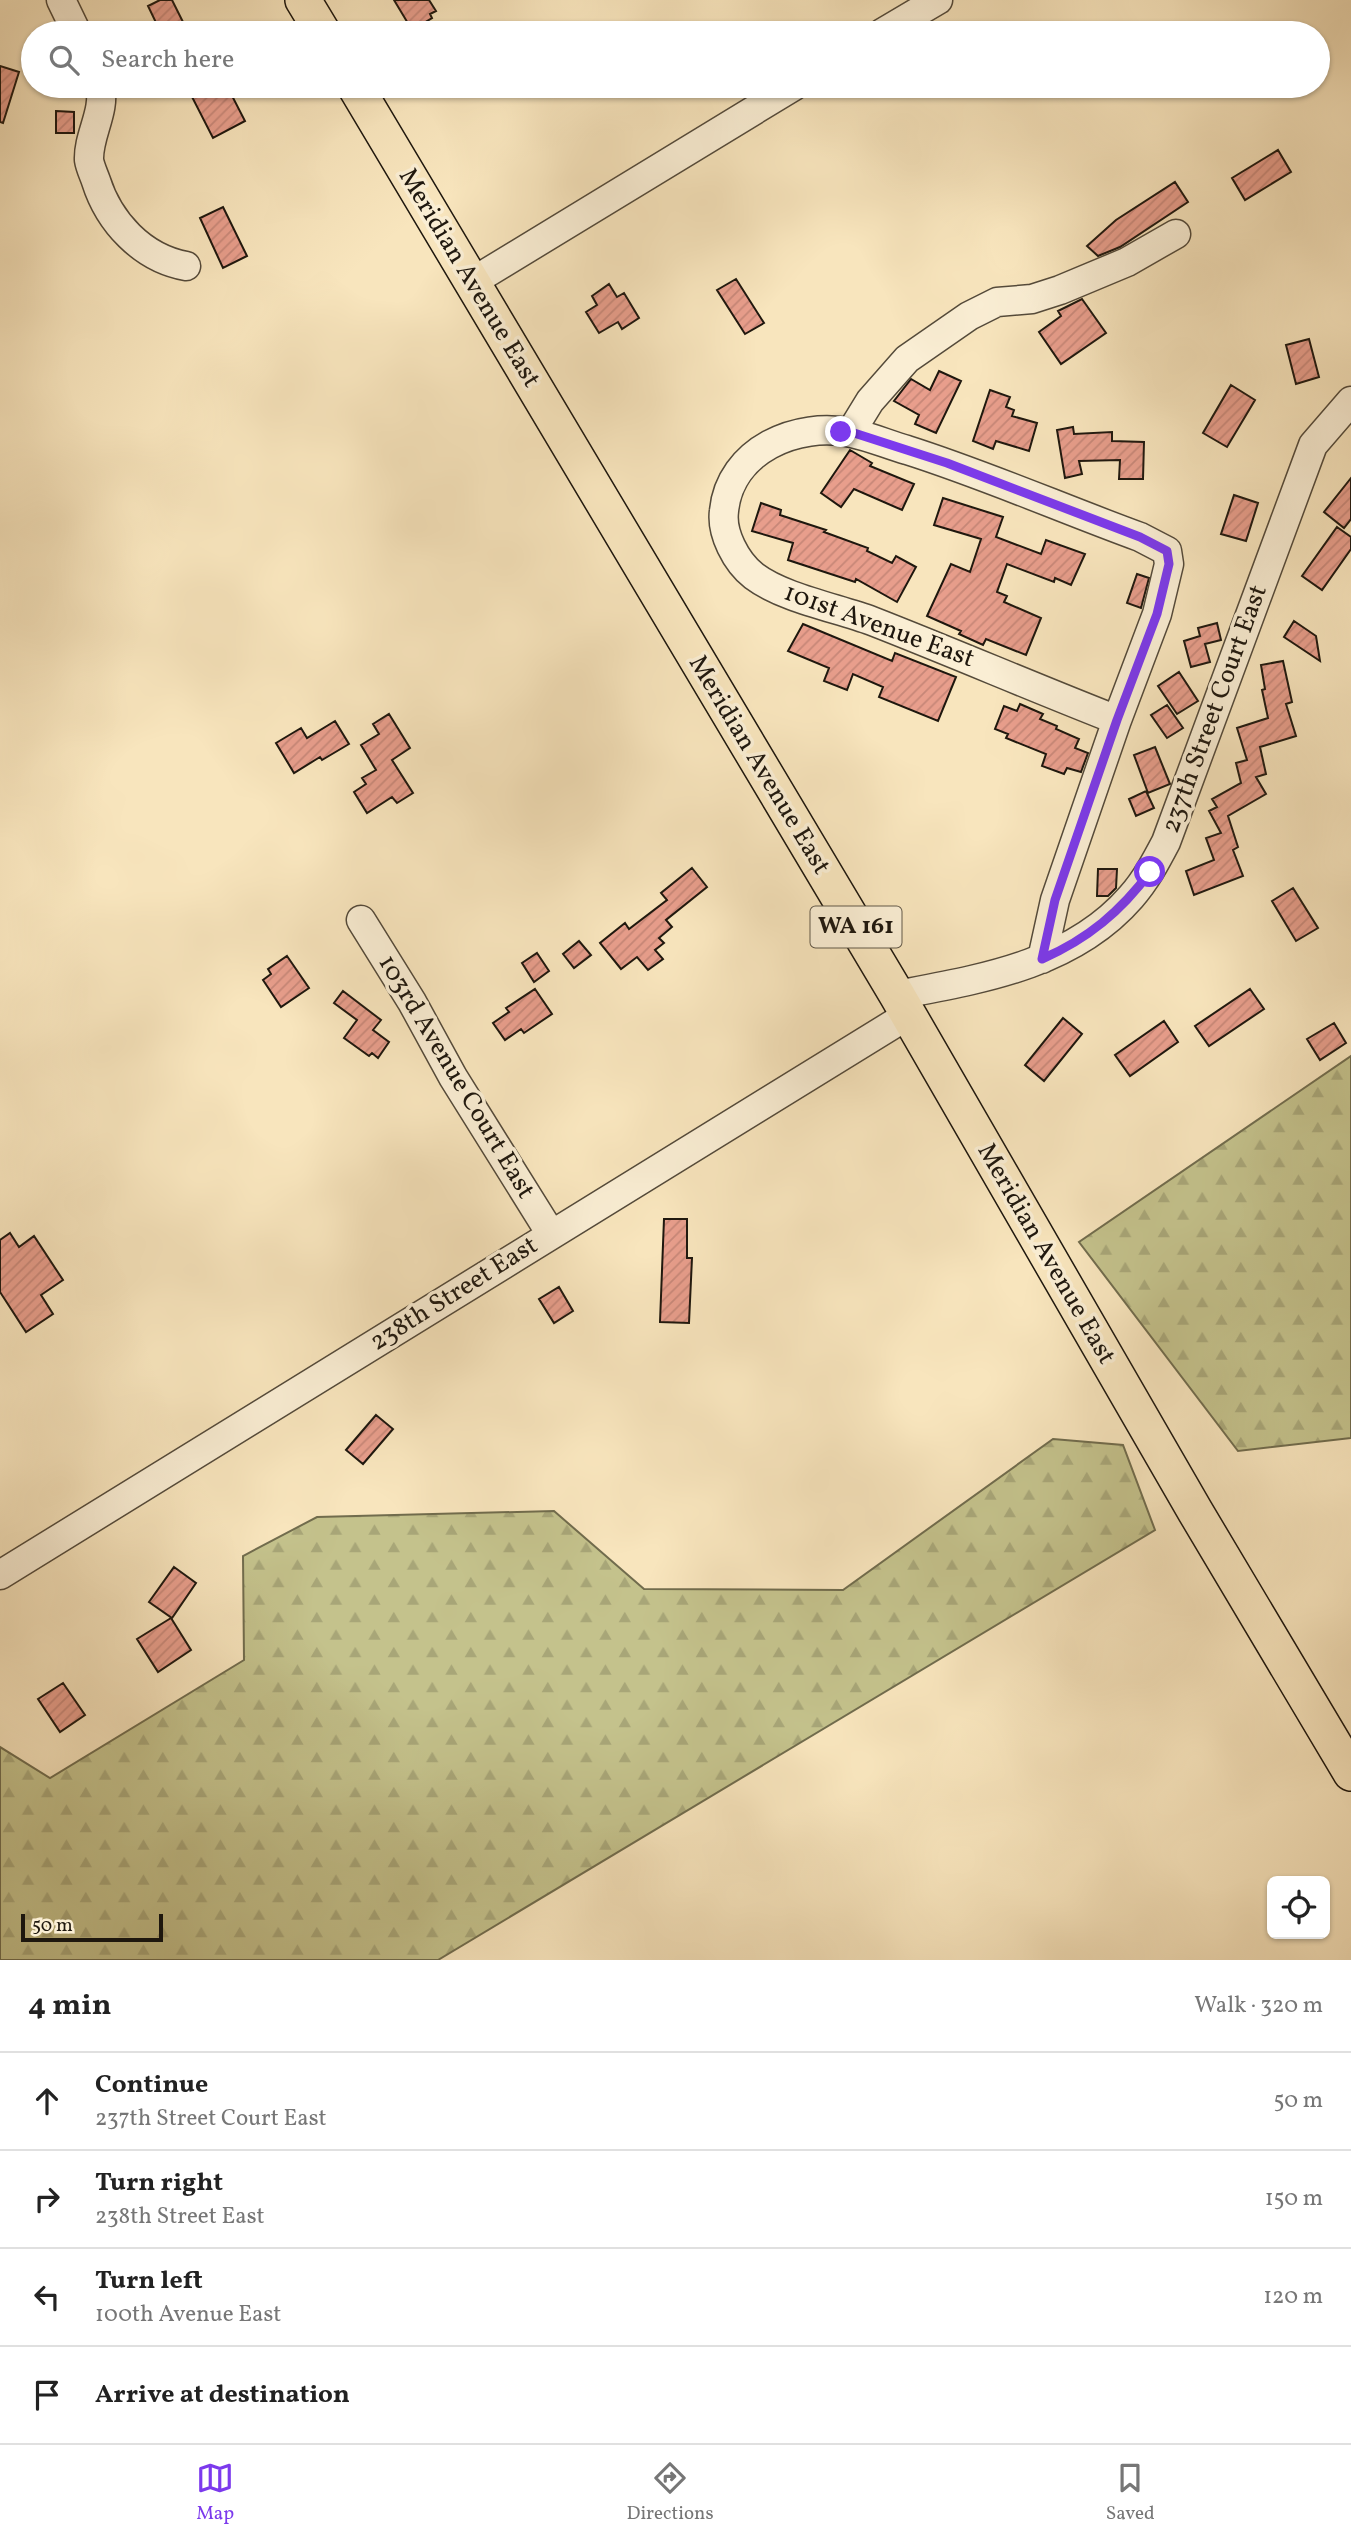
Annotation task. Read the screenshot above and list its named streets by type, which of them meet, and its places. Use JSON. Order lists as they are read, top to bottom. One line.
{"streets":{"main road":["Meridian Avenue East","WA 161"],"street":["101st Avenue East","237th Street Court East","103rd Avenue Court East","238th Street East"]},"crossings":[["Meridian Avenue East","237th Street Court East"],["Meridian Avenue East","238th Street East"],["237th Street Court East","238th Street East"],["103rd Avenue Court East","238th Street East"]],"scale_bar":"50 m","page":{"search":"Search here","scale":"50 m","heading":["4 min","Walk · 320 m"],"list":[["Continue","237th Street Court East","50 m"],["Turn right","238th Street East","150 m"],["Turn left","100th Avenue East","120 m"],"Arrive at destination"],"nav":["Map","Directions","Saved"]}}
